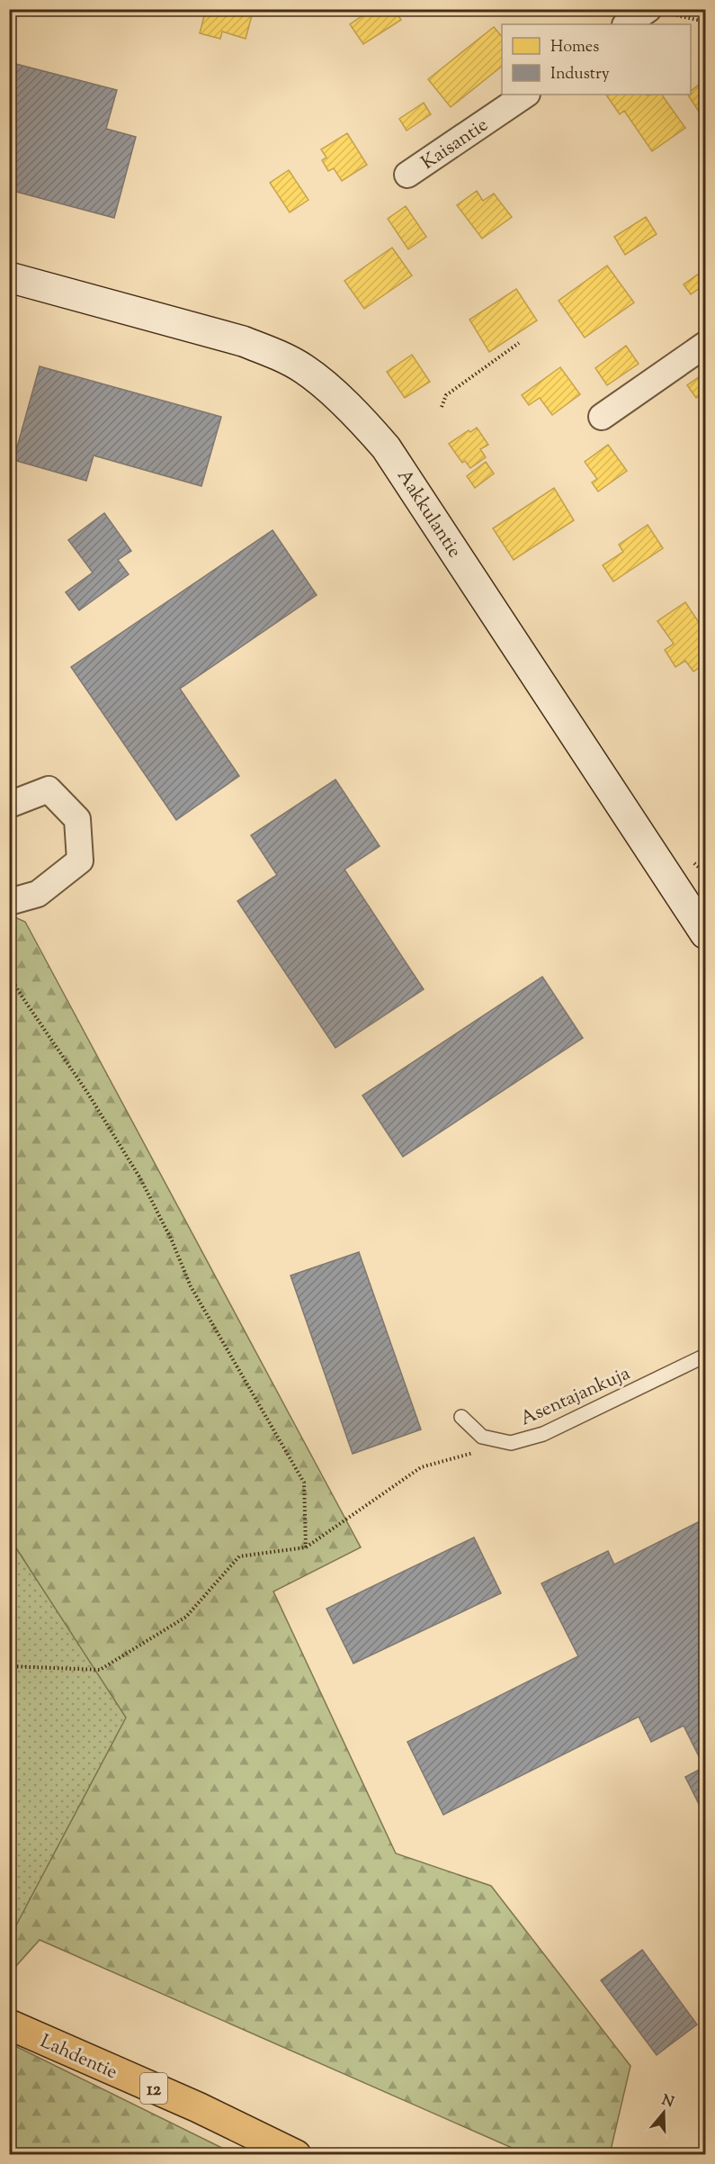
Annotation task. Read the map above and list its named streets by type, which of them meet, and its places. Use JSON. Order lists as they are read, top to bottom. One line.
{"streets":{"highway":["Lahdentie","12"],"street":["Kaisantie","Aakkulantie"],"lane":["Asentajankuja"]},"legend":["Homes","Industry"],"north":"top"}
